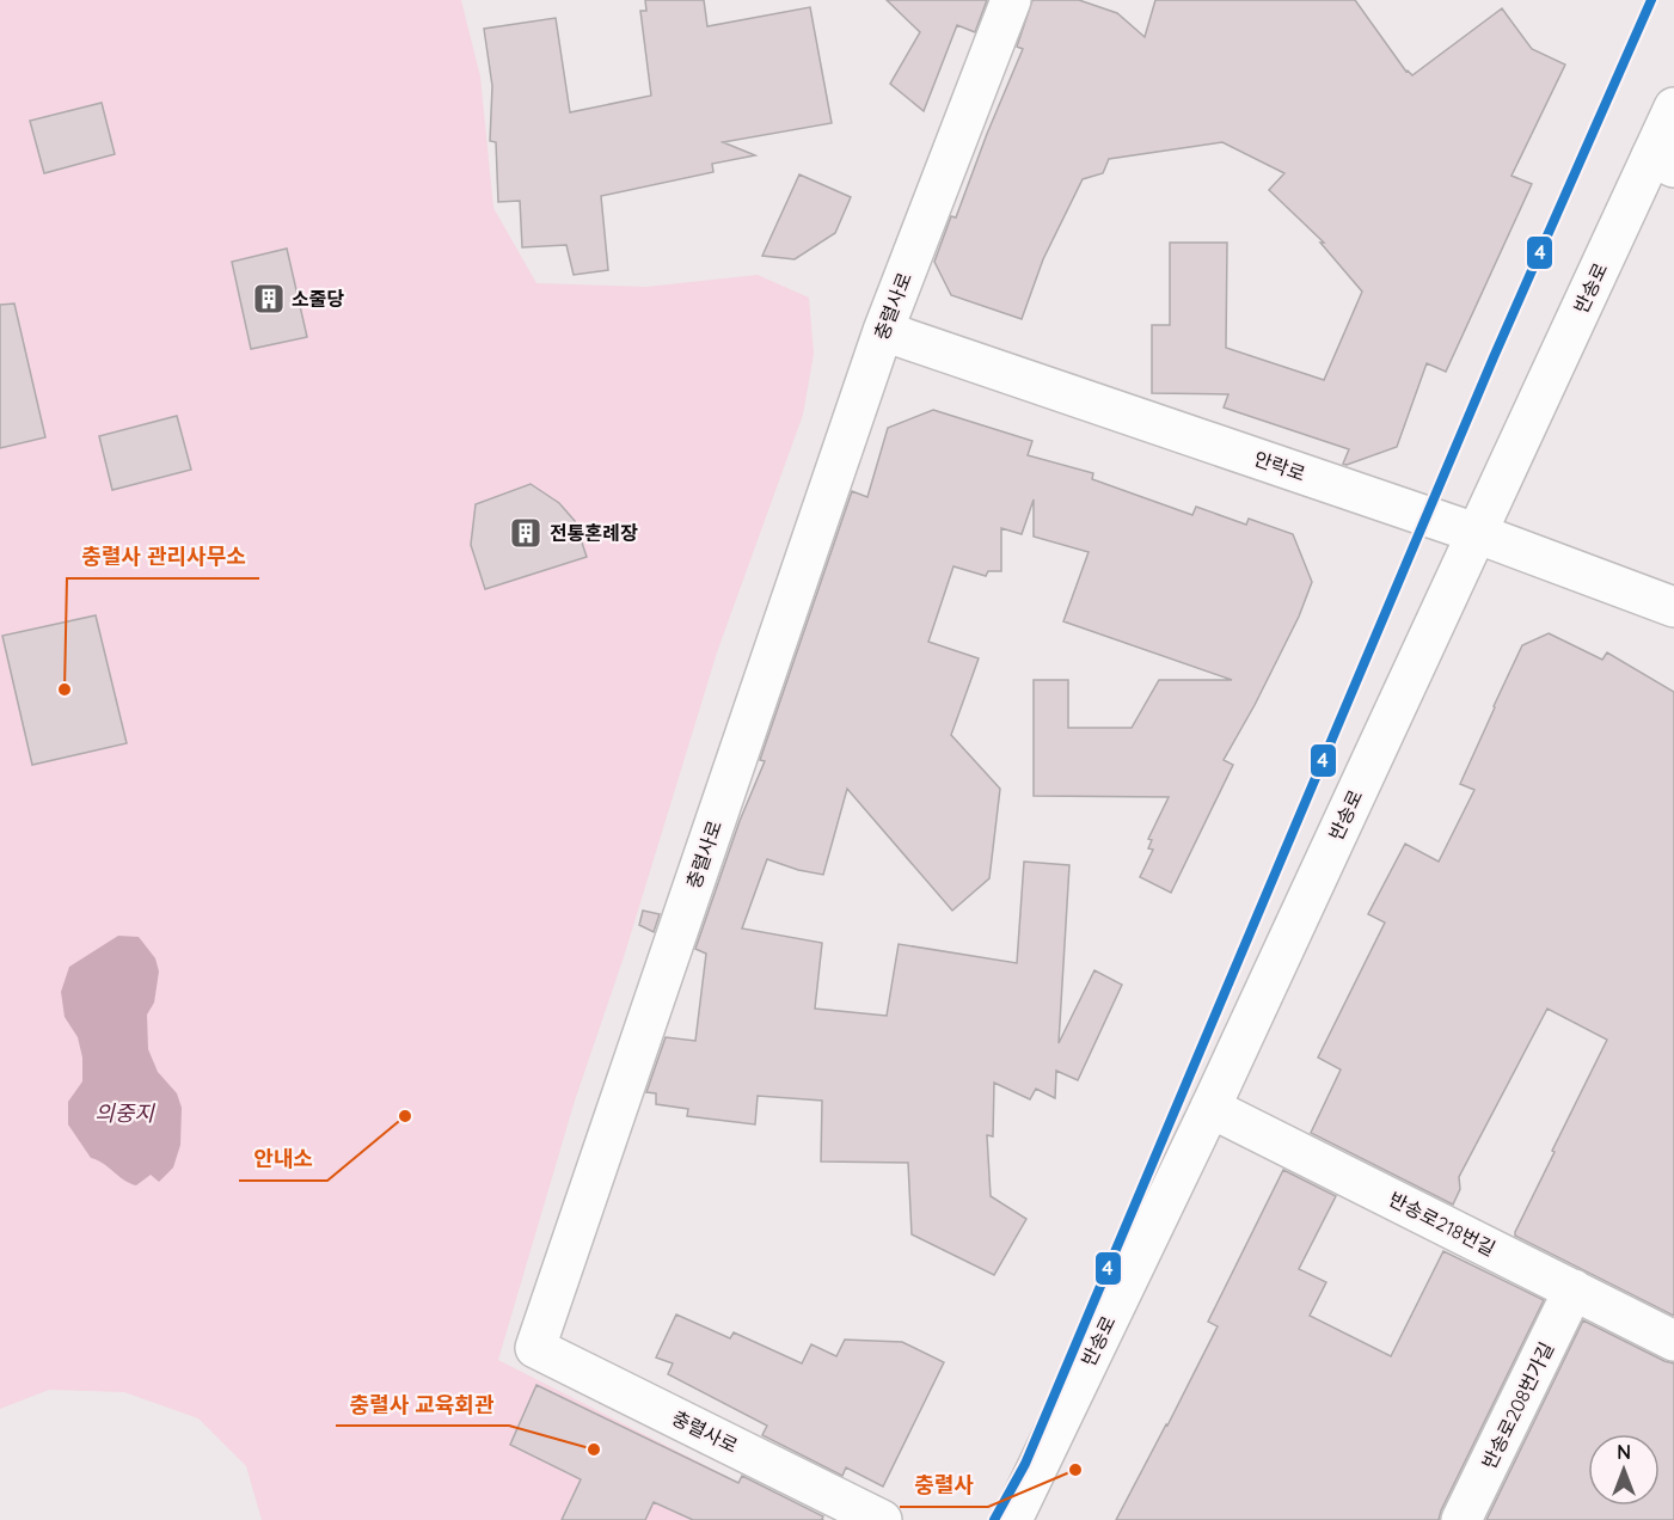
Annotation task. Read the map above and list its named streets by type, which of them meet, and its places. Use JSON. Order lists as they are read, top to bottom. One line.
{"streets":{"street":["반송로","충렬사로","안락로","반송로218번길","반송로208번가길"]},"crossings":[["반송로","안락로"],["반송로","반송로218번길"],["충렬사로","안락로"],["반송로218번길","반송로208번가길"]],"water":["의중지"],"places":{"building":["소줄당","전통혼례장"],"other":["충렬사 관리사무소","안내소","충렬사 교육회관","충렬사"]},"lines":["transit line 4"],"north":"top"}
